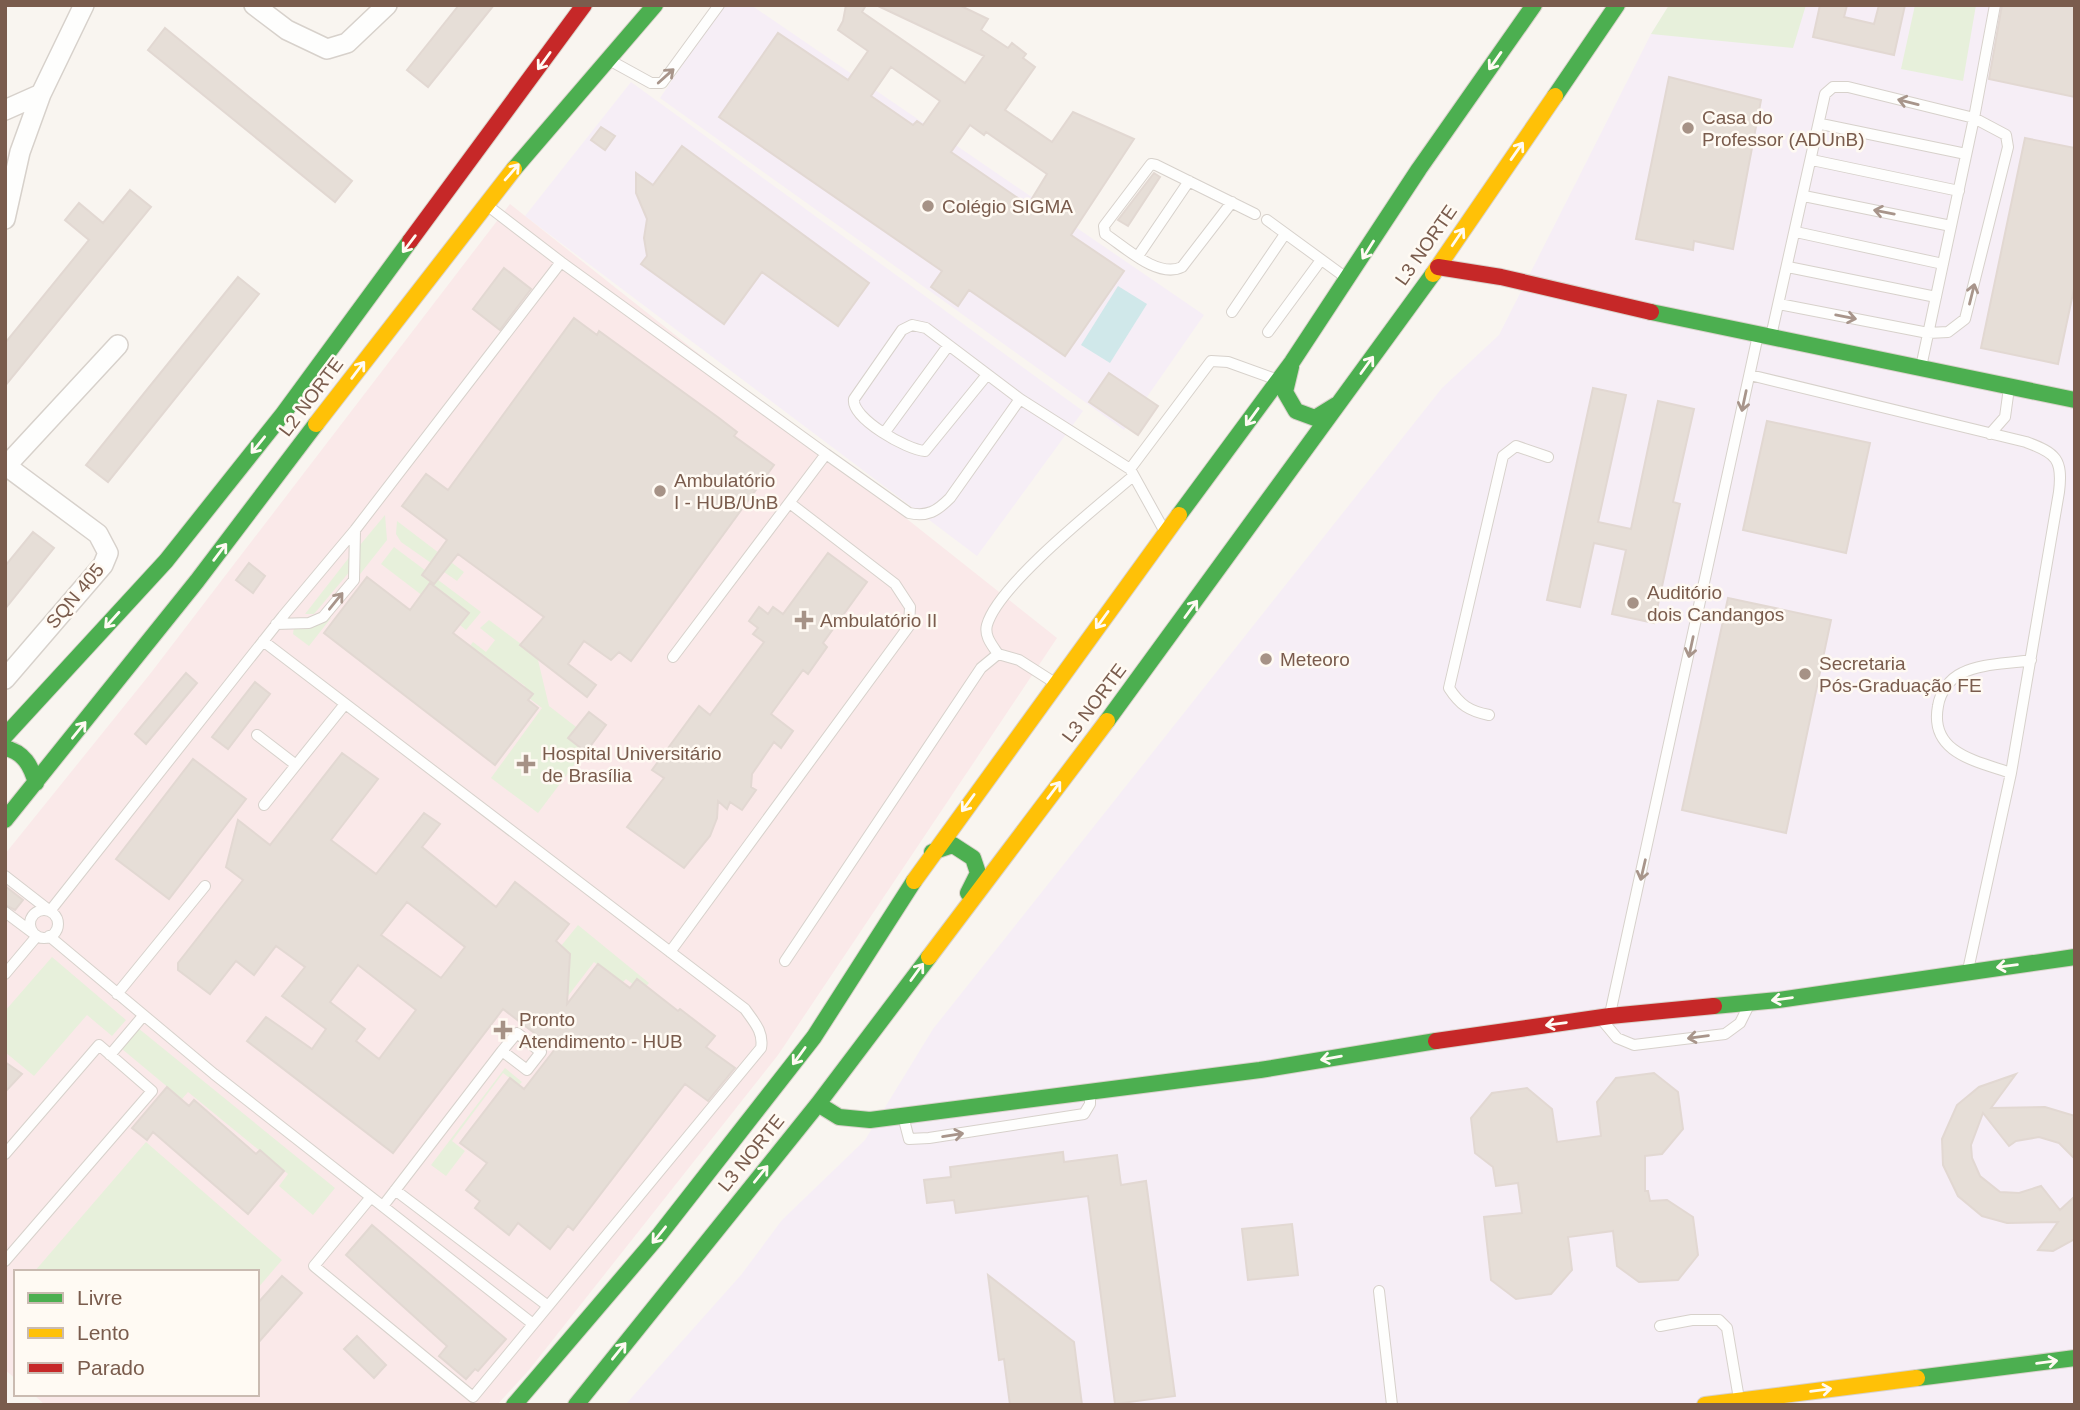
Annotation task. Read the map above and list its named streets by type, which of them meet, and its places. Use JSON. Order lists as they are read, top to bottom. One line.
{"streets":{"main road":["L3 NORTE","L2 NORTE"],"street":["SQN 405"]},"places":{"other":["Casa do Professor (ADUnB)","Colégio SIGMA","Ambulatório I - HUB/UnB","Auditório dois Candangos","Meteoro","Secretaria Pós-Graduação FE"],"health":["Ambulatório II","Hospital Universitário de Brasília","Pronto Atendimento - HUB"]},"legend":["Livre","Lento","Parado"]}
